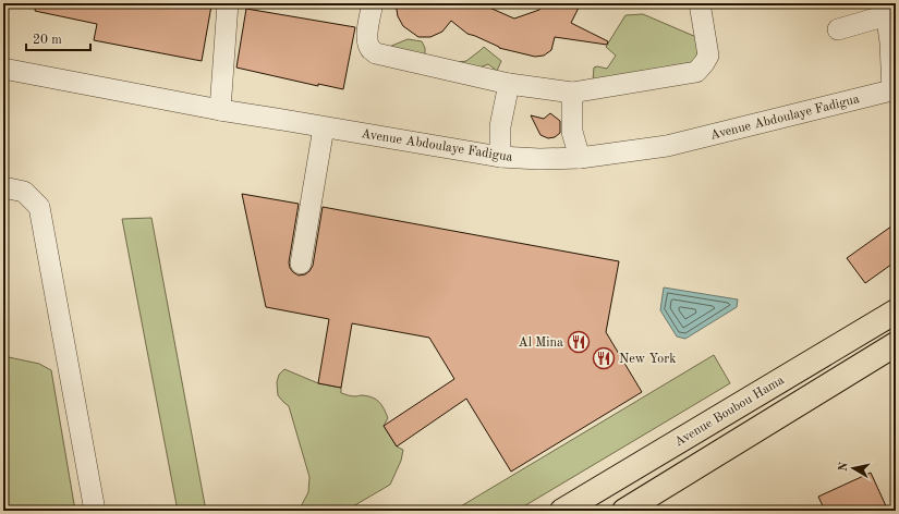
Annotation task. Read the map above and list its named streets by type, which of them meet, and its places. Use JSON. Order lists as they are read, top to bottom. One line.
{"streets":{"main road":["Avenue Boubou Hama"],"street":["Avenue Abdoulaye Fadigua"]},"places":{"restaurant":["Al Mina","New York"]},"scale_bar":"20 m","north":"left"}
